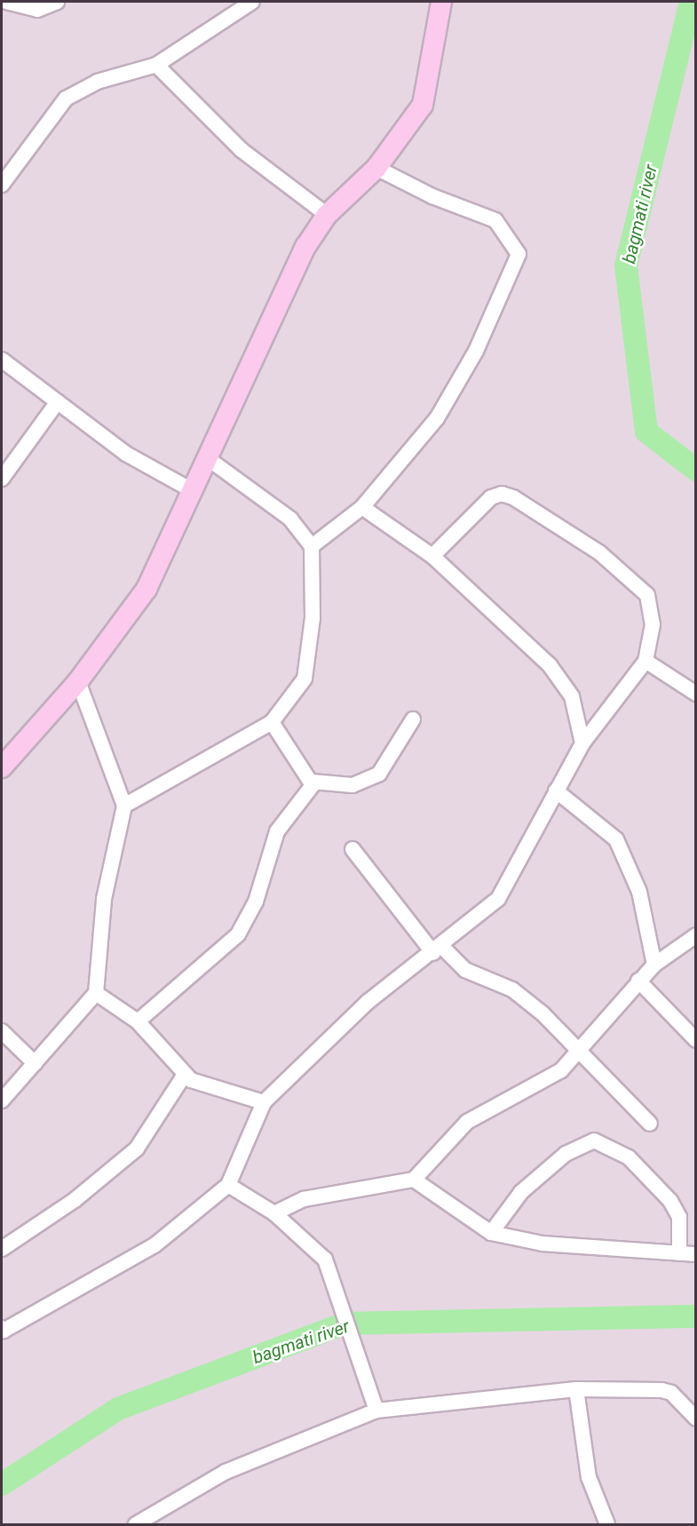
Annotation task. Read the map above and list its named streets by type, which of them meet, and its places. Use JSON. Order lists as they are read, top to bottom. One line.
{"water":["bagmati river"]}
